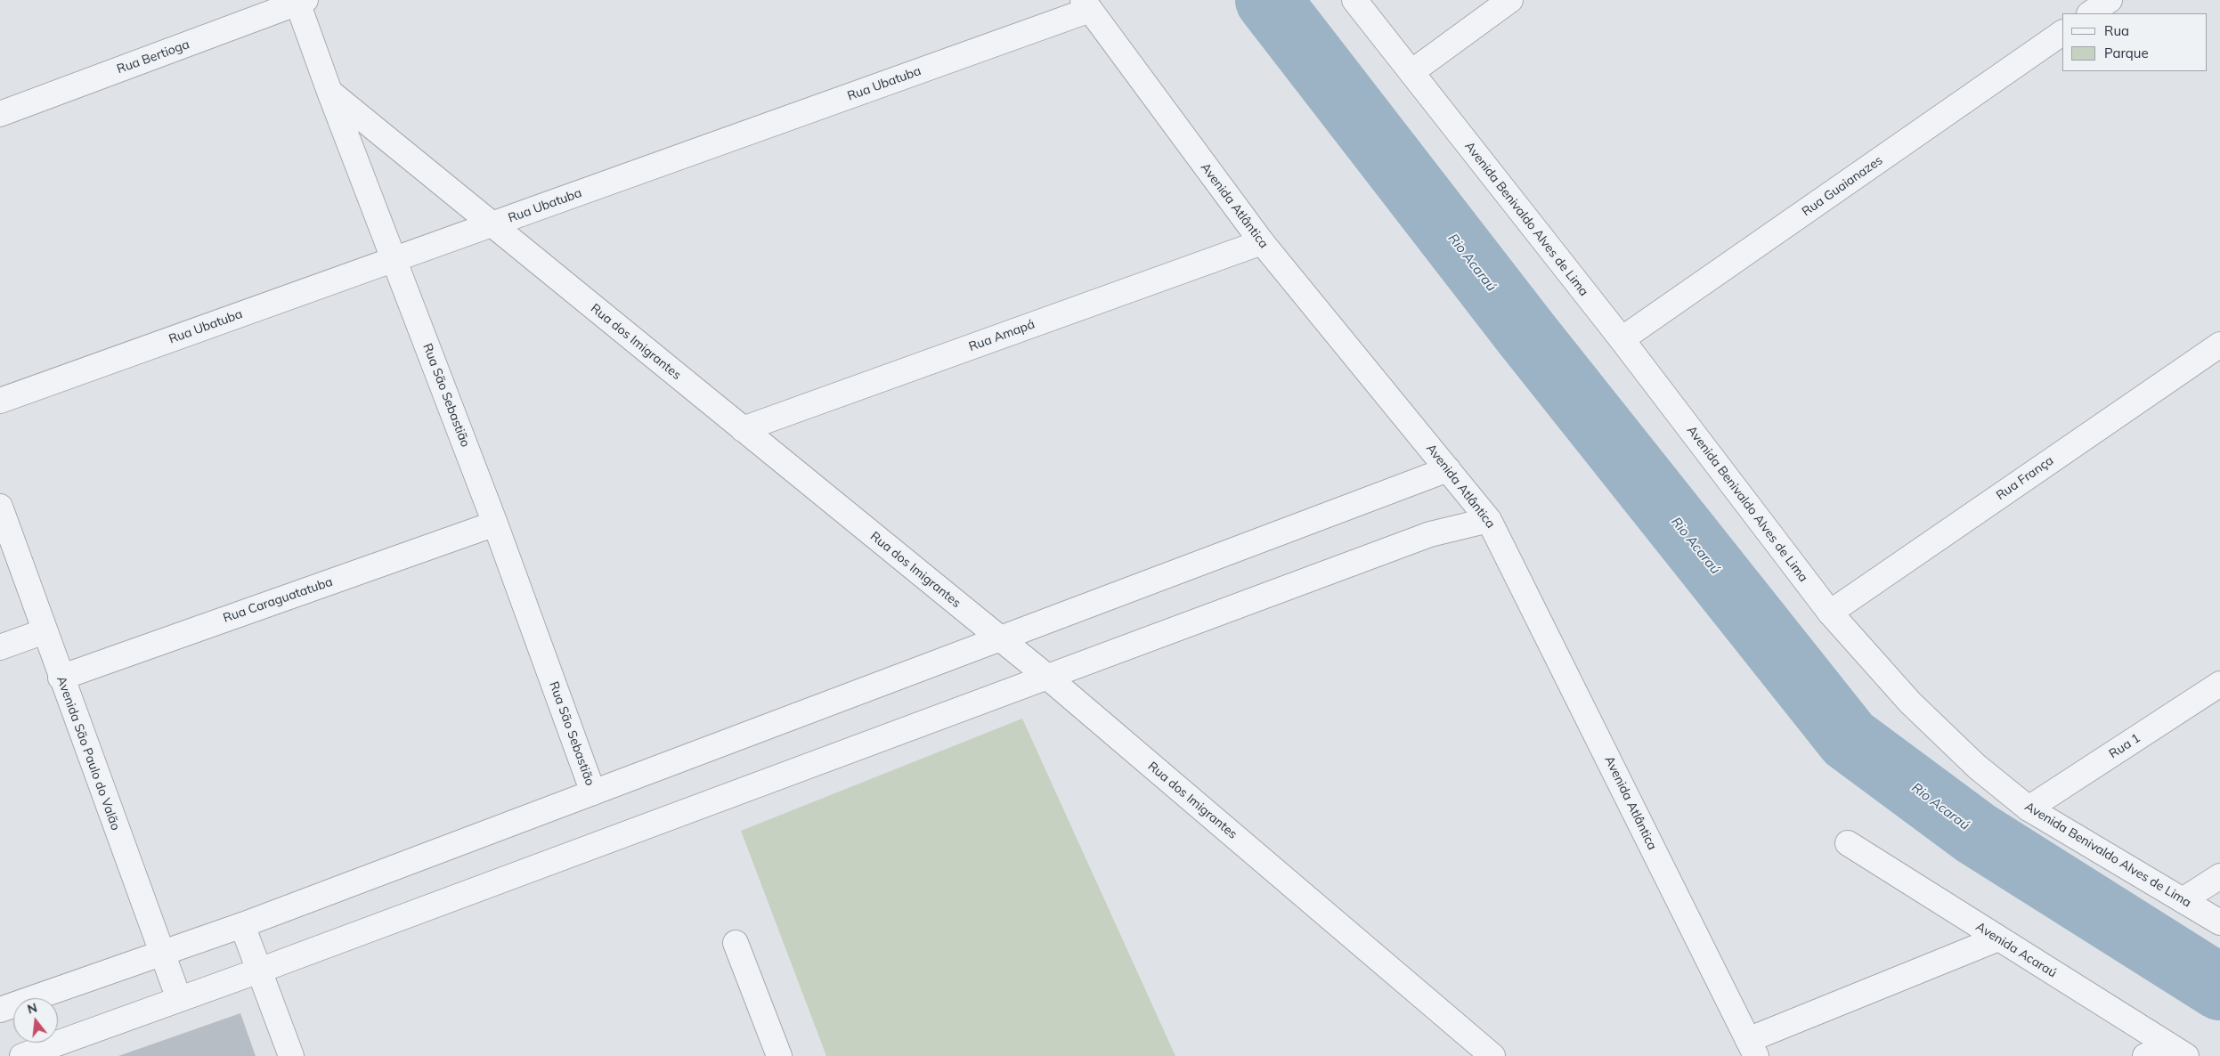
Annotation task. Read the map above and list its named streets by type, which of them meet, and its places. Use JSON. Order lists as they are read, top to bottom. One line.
{"streets":{"street":["Rua Bertioga","Rua Ubatuba","Rua Guaianazes","Avenida Atlântica","Avenida Benivaldo Alves de Lima","Rua Amapá","Rua dos Imigrantes","Rua São Sebastião","Rua França","Rua Caraguatatuba","Rua 1","Avenida São Paulo do Valão","Avenida Acaraú"]},"crossings":[["Rua Bertioga","Rua São Sebastião"],["Rua Ubatuba","Avenida Atlântica"],["Rua Ubatuba","Rua dos Imigrantes"],["Rua Ubatuba","Rua São Sebastião"],["Rua Guaianazes","Avenida Benivaldo Alves de Lima"],["Avenida Atlântica","Rua Amapá"],["Avenida Benivaldo Alves de Lima","Rua França"],["Avenida Benivaldo Alves de Lima","Rua 1"],["Rua Amapá","Rua dos Imigrantes"],["Rua dos Imigrantes","Rua São Sebastião"],["Rua São Sebastião","Rua Caraguatatuba"],["Rua Caraguatatuba","Avenida São Paulo do Valão"]],"water":["Rio Acaraú"],"legend":["Rua","Parque"],"north":"top"}
